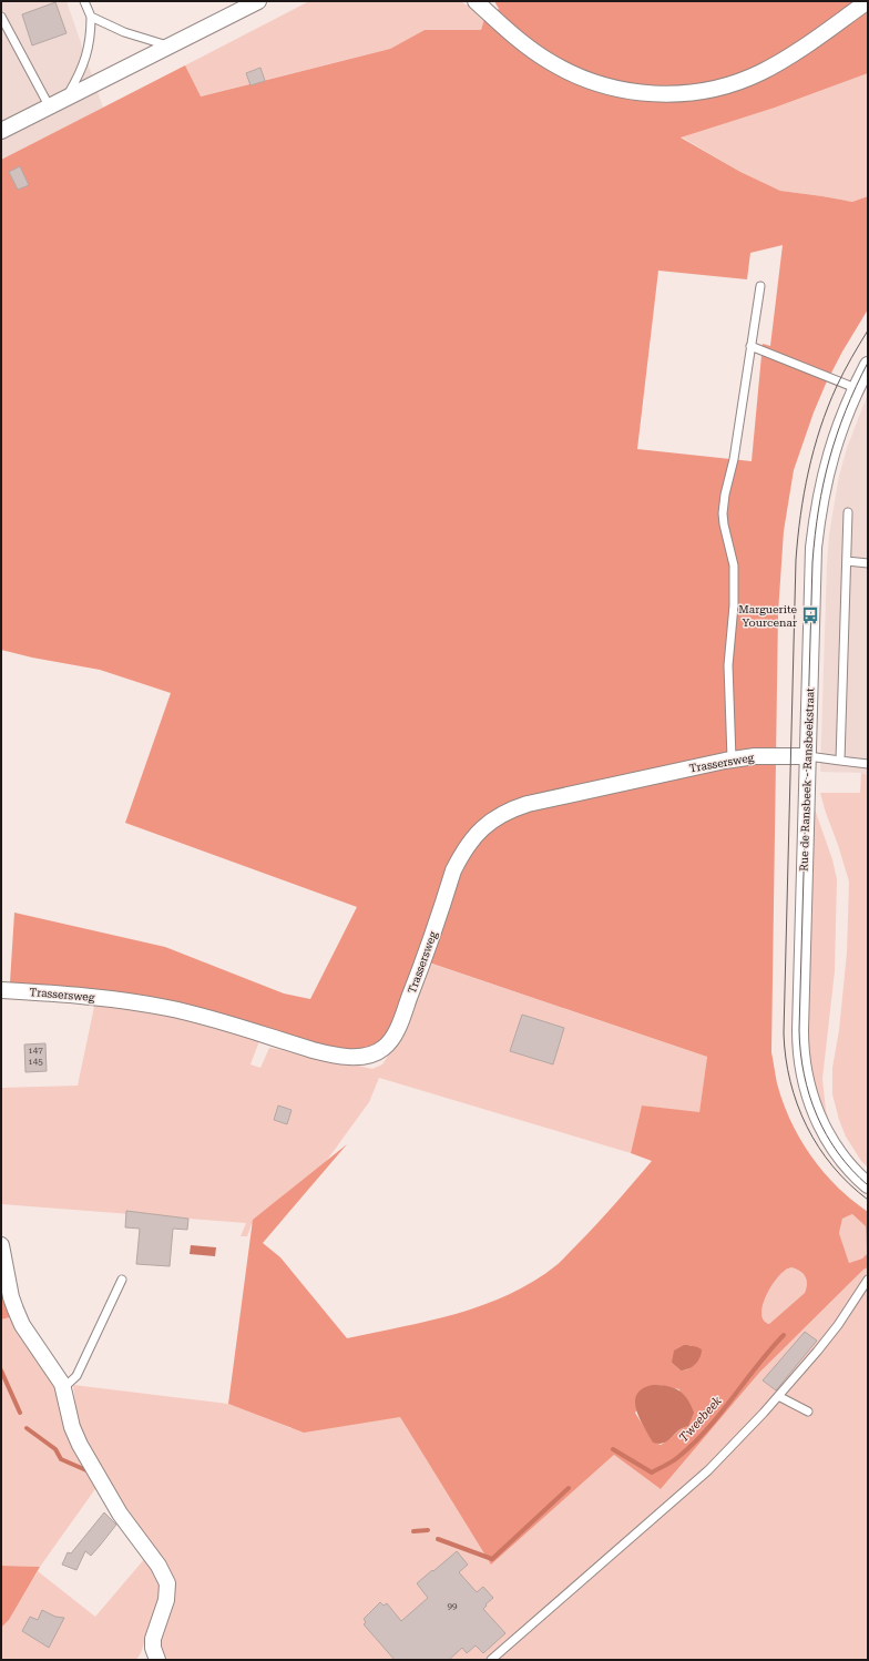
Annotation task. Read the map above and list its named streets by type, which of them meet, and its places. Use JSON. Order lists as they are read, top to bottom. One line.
{"streets":{"street":["Trassersweg","Rue de Ransbeek - Ransbeekstraat"]},"crossings":[["Trassersweg","Rue de Ransbeek - Ransbeekstraat"]],"water":["Tweebeek"],"places":{"bus stop":["Marguerite Yourcenar"]},"house_numbers":["147","145","99"]}
